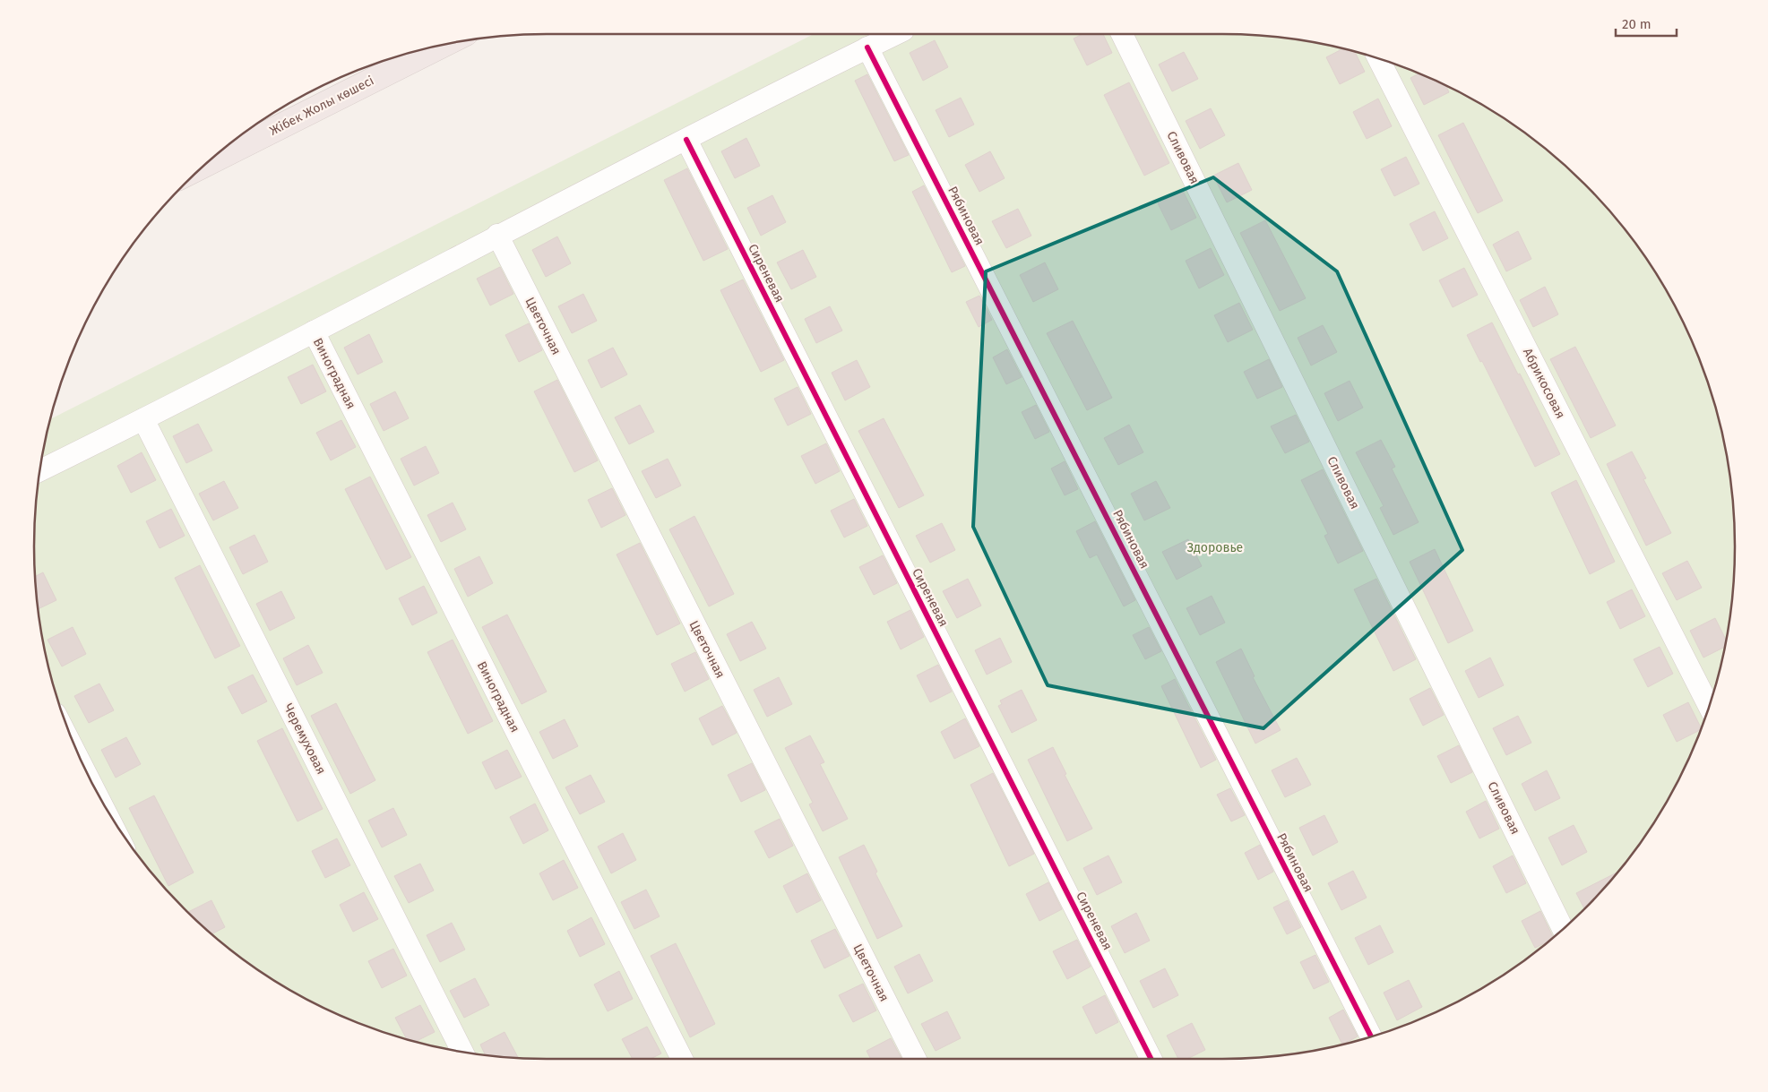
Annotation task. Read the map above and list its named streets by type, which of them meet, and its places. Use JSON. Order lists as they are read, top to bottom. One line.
{"streets":{"highway":["Жібек Жолы көшесі"],"street":["Сливовая","Рябиновая","Сиреневая","Цветочная","Виноградная","Абрикосовая","Черемуховая"]},"parks":["Здоровье"],"scale_bar":"20 m"}
